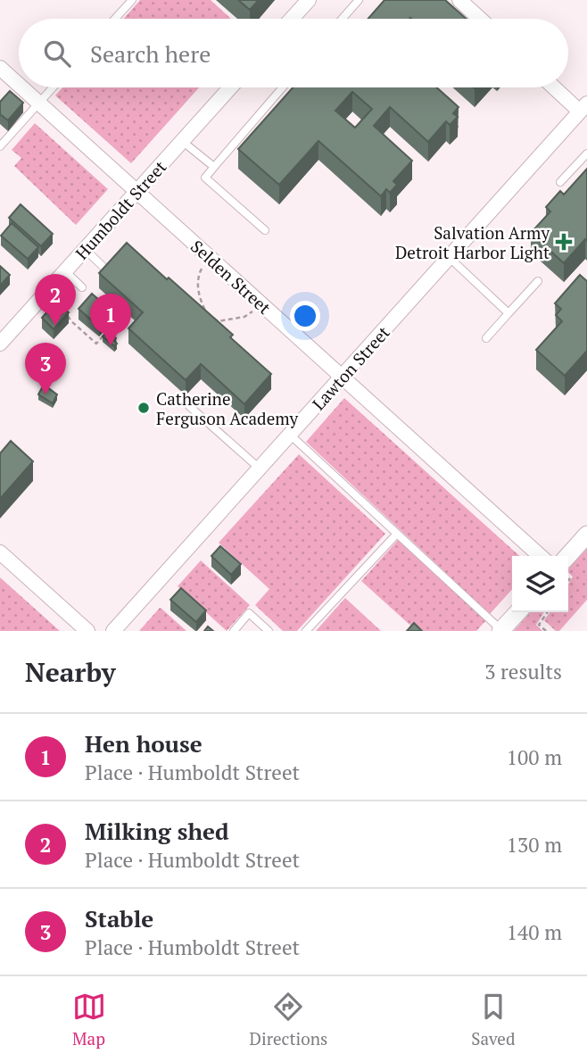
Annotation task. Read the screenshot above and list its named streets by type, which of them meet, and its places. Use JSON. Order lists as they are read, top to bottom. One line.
{"streets":{"street":["Humboldt Street","Selden Street","Lawton Street"]},"crossings":[["Humboldt Street","Selden Street"],["Selden Street","Lawton Street"]],"places":{"health":["Salvation Army Detroit Harbor Light"],"other":["Catherine Ferguson Academy"]},"page":{"search":"Search here","pins":["2","1","3"],"heading":["Nearby","3 results"],"list":[{"mark":"1","name":"Hen house","note":"Place · Humboldt Street","value":"100 m"},{"mark":"2","name":"Milking shed","note":"Place · Humboldt Street","value":"130 m"},{"mark":"3","name":"Stable","note":"Place · Humboldt Street","value":"140 m"}],"nav":["Map","Directions","Saved"]}}
